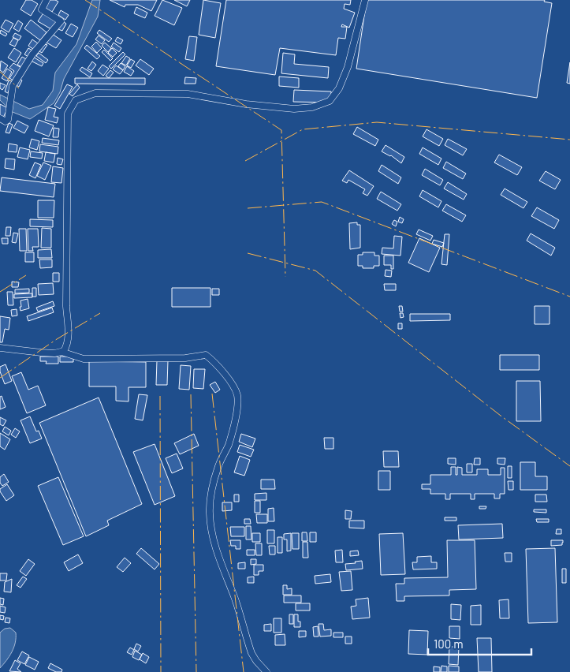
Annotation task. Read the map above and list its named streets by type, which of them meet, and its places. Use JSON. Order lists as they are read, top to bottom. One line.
{"scale_bar":"100 m"}
